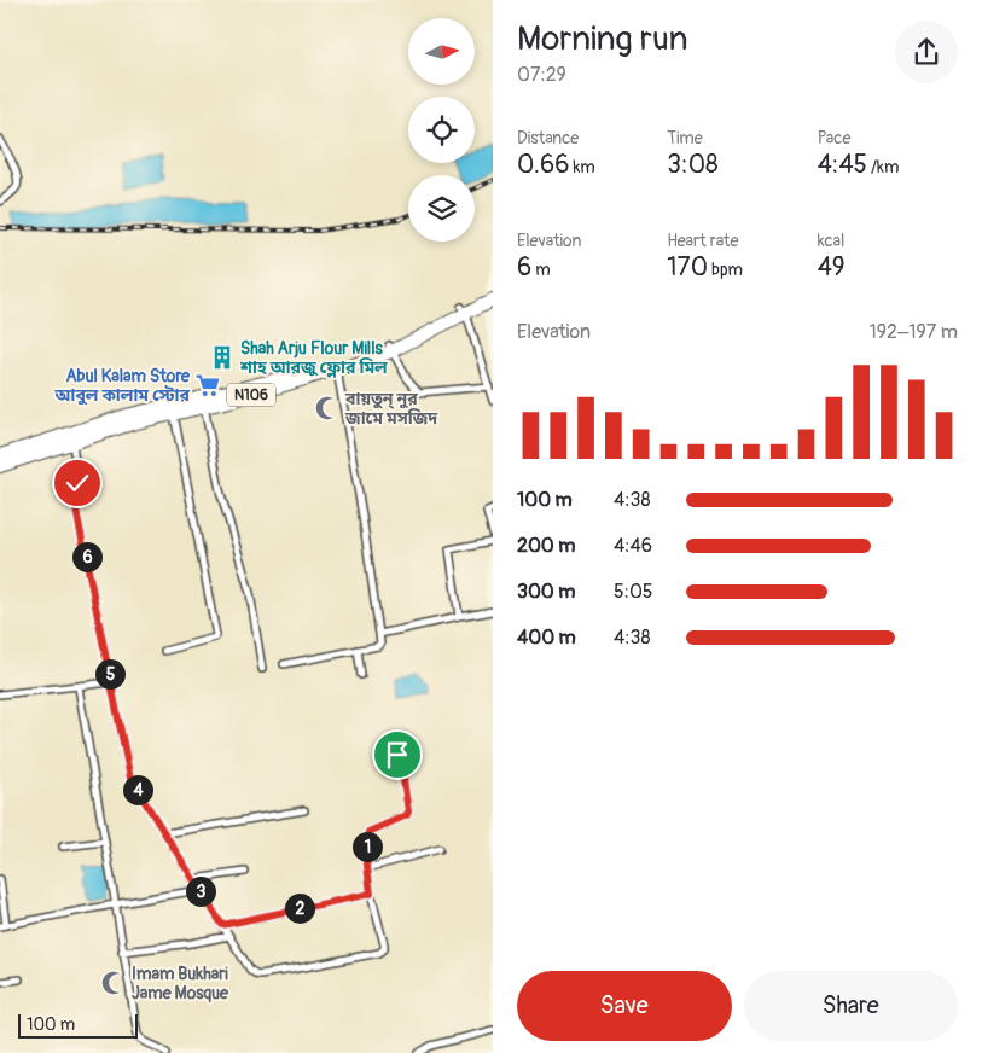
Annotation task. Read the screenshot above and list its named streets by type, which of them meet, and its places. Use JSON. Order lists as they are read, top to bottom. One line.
{"streets":{"highway":["N106"]},"places":{"building":["Shah Arju Flour Mills শাহ আরজু ফ্লোর মিল"],"supermarket":["Abul Kalam Store আবুল কালাম স্টোর"],"mosque":["বায়তুন্ নুর জামে মসজিদ","Imam Bukhari Jame Mosque"]},"scale_bar":"100 m","north":"right","page":{"heading":["Morning run","07:29"],"stats":[["Distance","0.66 km"],["Time","3:08"],["Pace","4:45 /km"],["Elevation","6 m"],["Heart rate","170 bpm"],["kcal","49"]],"chart":["Elevation","192–197 m"],"list":[{"name":"100 m","note":"4:38"},{"name":"200 m","note":"4:46"},{"name":"300 m","note":"5:05"},{"name":"400 m","note":"4:38"}],"pins":["6","5","4","1","3","2"],"buttons":["Save","Share"],"scale":"100 m"}}
